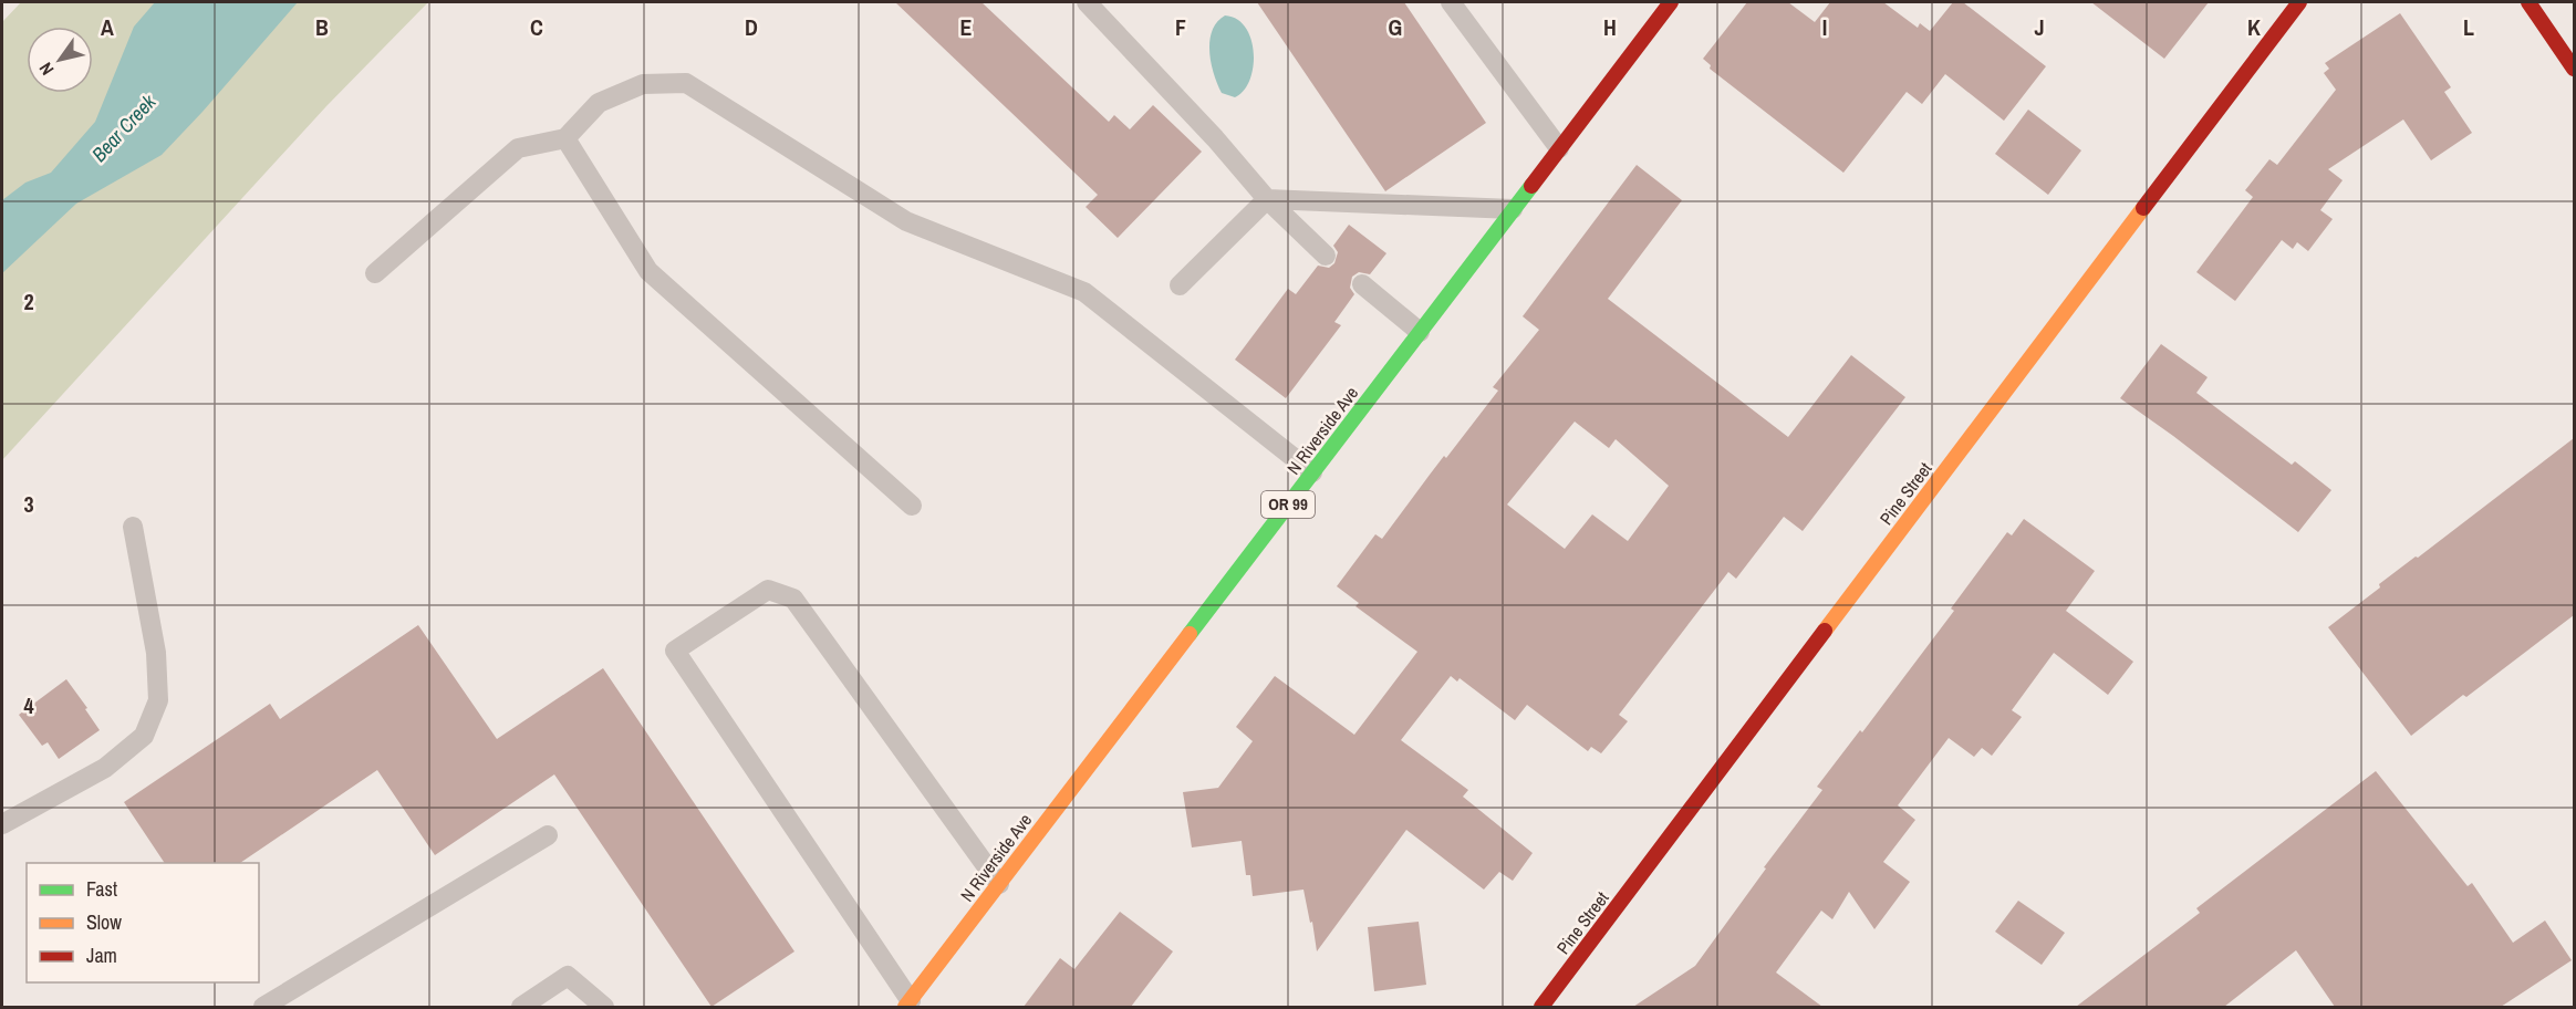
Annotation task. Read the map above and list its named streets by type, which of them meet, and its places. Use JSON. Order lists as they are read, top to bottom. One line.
{"streets":{"main road":["N Riverside Ave","Pine Street","OR 99"]},"water":["Bear Creek"],"legend":["Fast","Slow","Jam"],"north":"bottom left","grid":{"columns":["A","B","C","D","E","F","G","H","I","J","K","L"],"rows":["2","3","4"]}}
